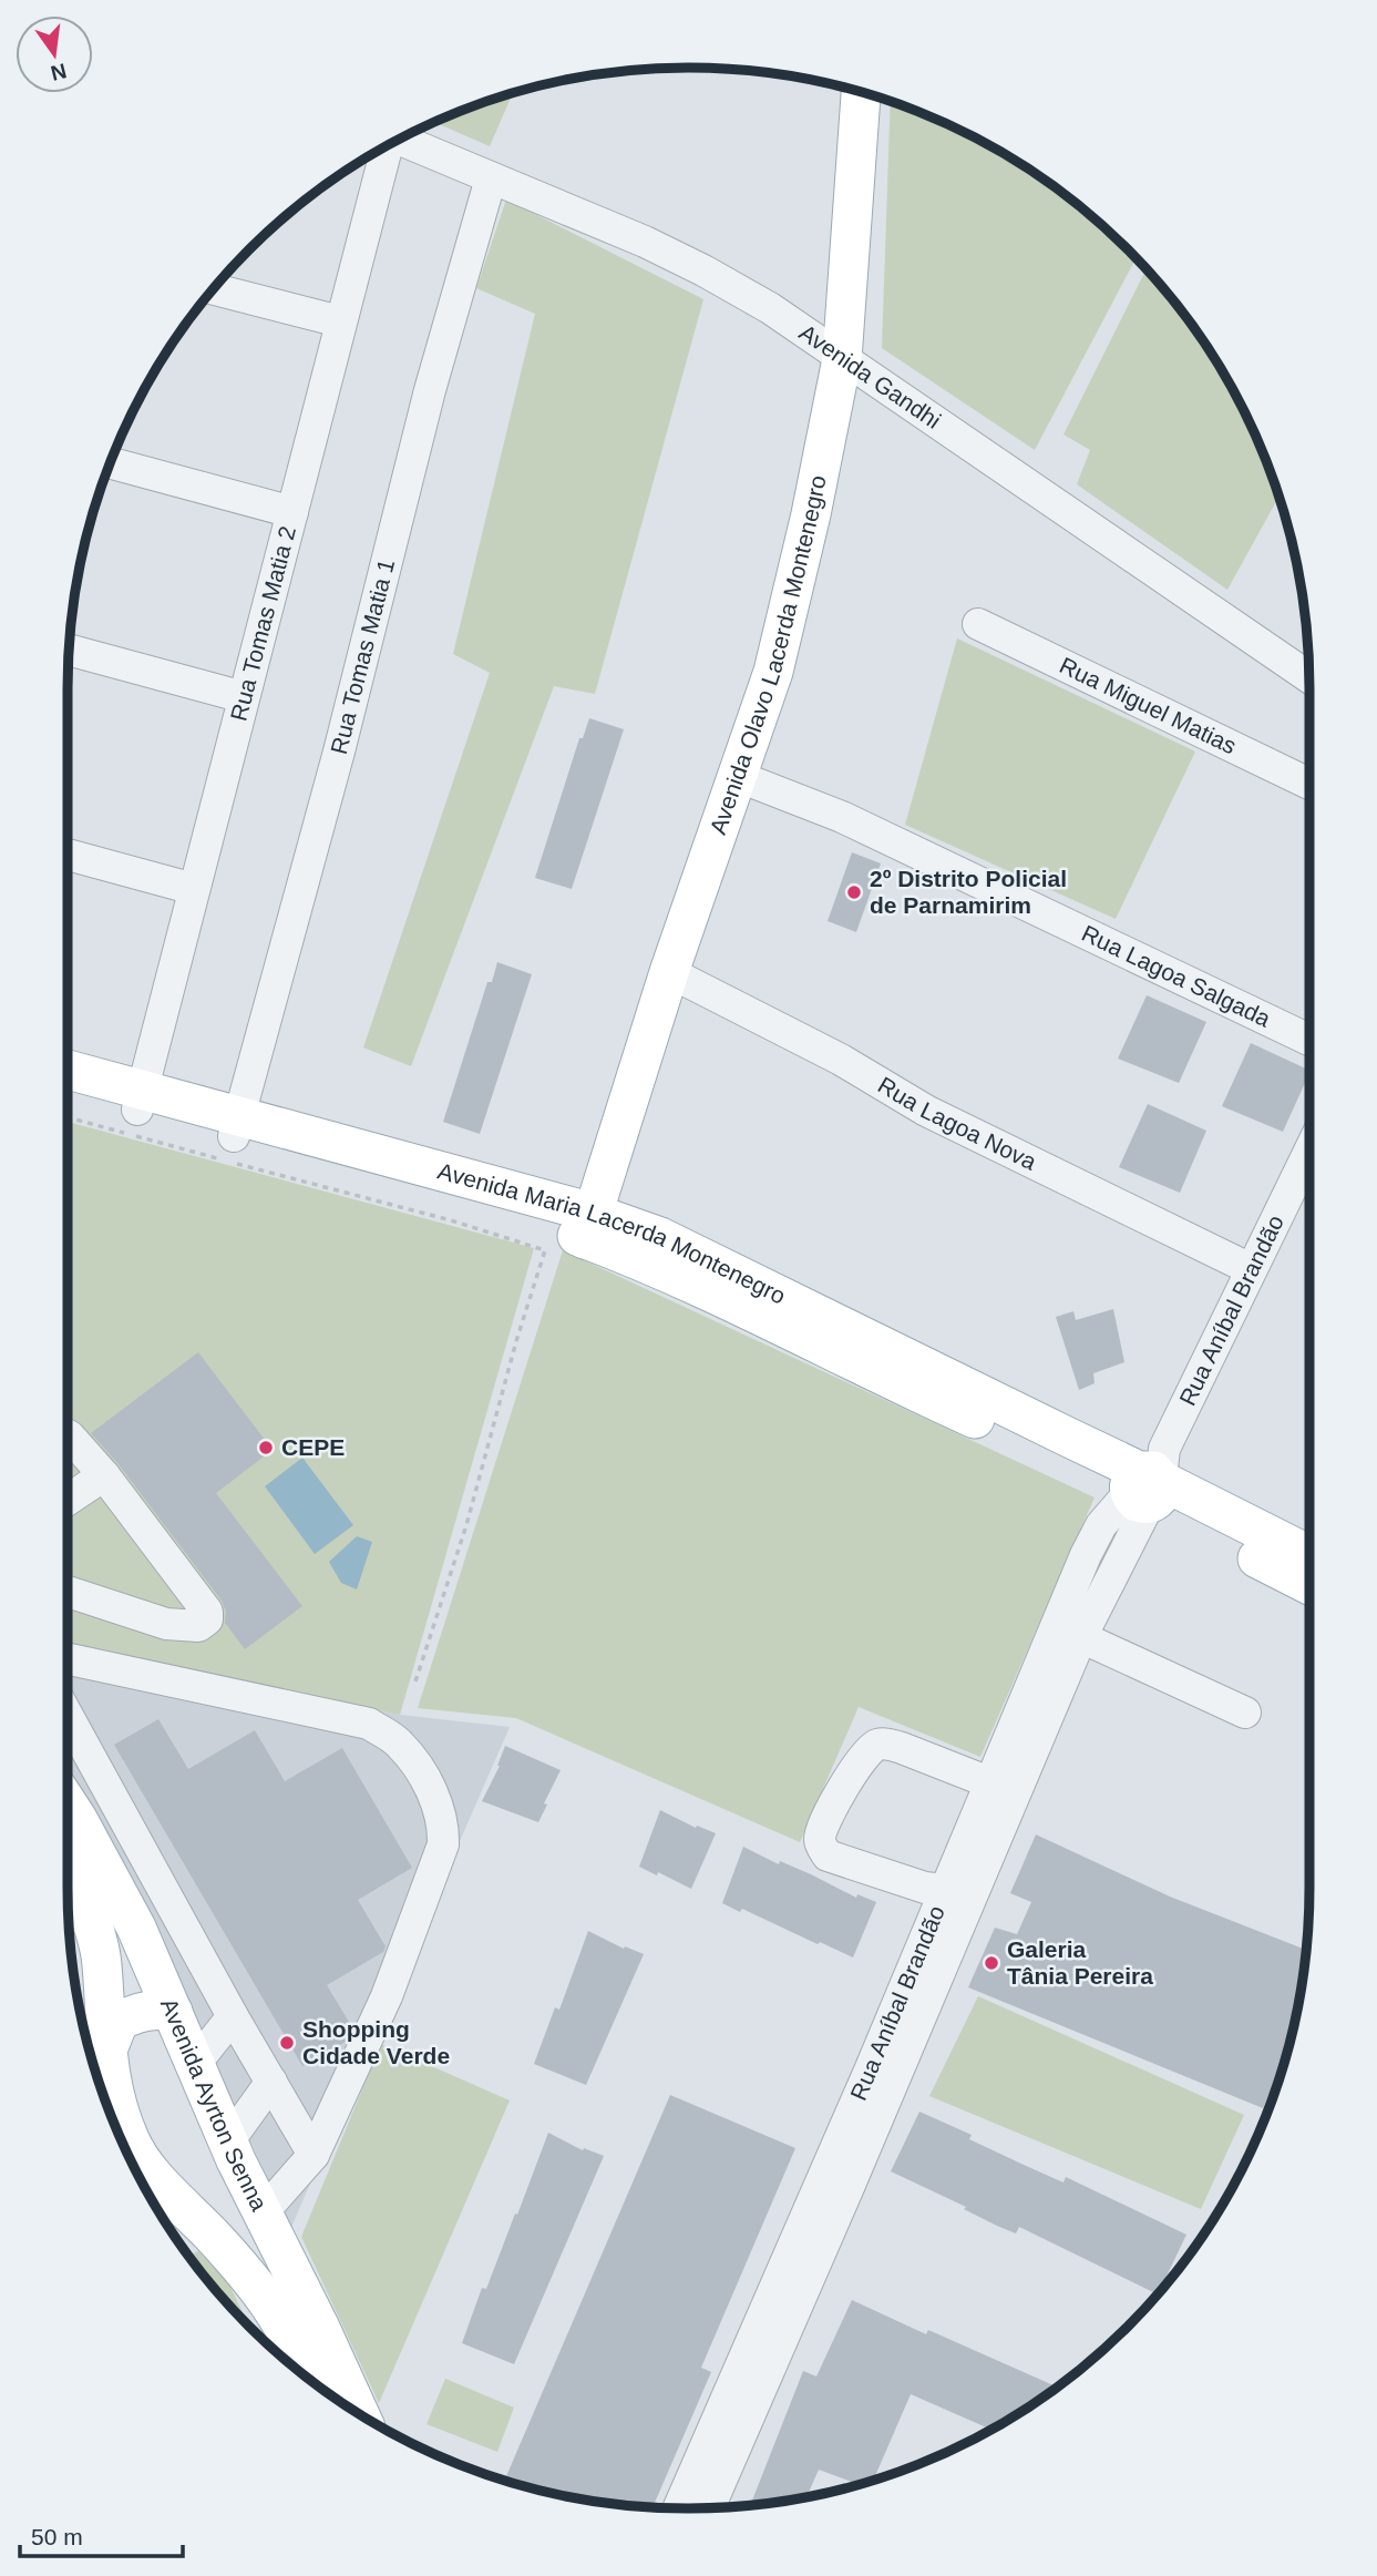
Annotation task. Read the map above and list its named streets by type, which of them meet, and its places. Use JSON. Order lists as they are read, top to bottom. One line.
{"streets":{"main road":["Avenida Olavo Lacerda Montenegro","Avenida Maria Lacerda Montenegro","Avenida Ayrton Senna"],"street":["Avenida Gandhi","Rua Tomas Matia 2","Rua Tomas Matia 1","Rua Miguel Matias","Rua Lagoa Salgada","Rua Lagoa Nova","Rua Aníbal Brandão"]},"crossings":[["Avenida Gandhi","Avenida Olavo Lacerda Montenegro"],["Avenida Gandhi","Rua Tomas Matia 1"],["Rua Tomas Matia 2","Avenida Maria Lacerda Montenegro"],["Avenida Olavo Lacerda Montenegro","Rua Lagoa Salgada"],["Avenida Olavo Lacerda Montenegro","Rua Lagoa Nova"],["Avenida Olavo Lacerda Montenegro","Avenida Maria Lacerda Montenegro"],["Rua Tomas Matia 1","Avenida Maria Lacerda Montenegro"],["Rua Lagoa Nova","Rua Aníbal Brandão"],["Avenida Maria Lacerda Montenegro","Rua Aníbal Brandão"]],"places":["2º Distrito Policial de Parnamirim","CEPE","Galeria Tânia Pereira","Shopping Cidade Verde"],"scale_bar":"50 m","north":"bottom"}
